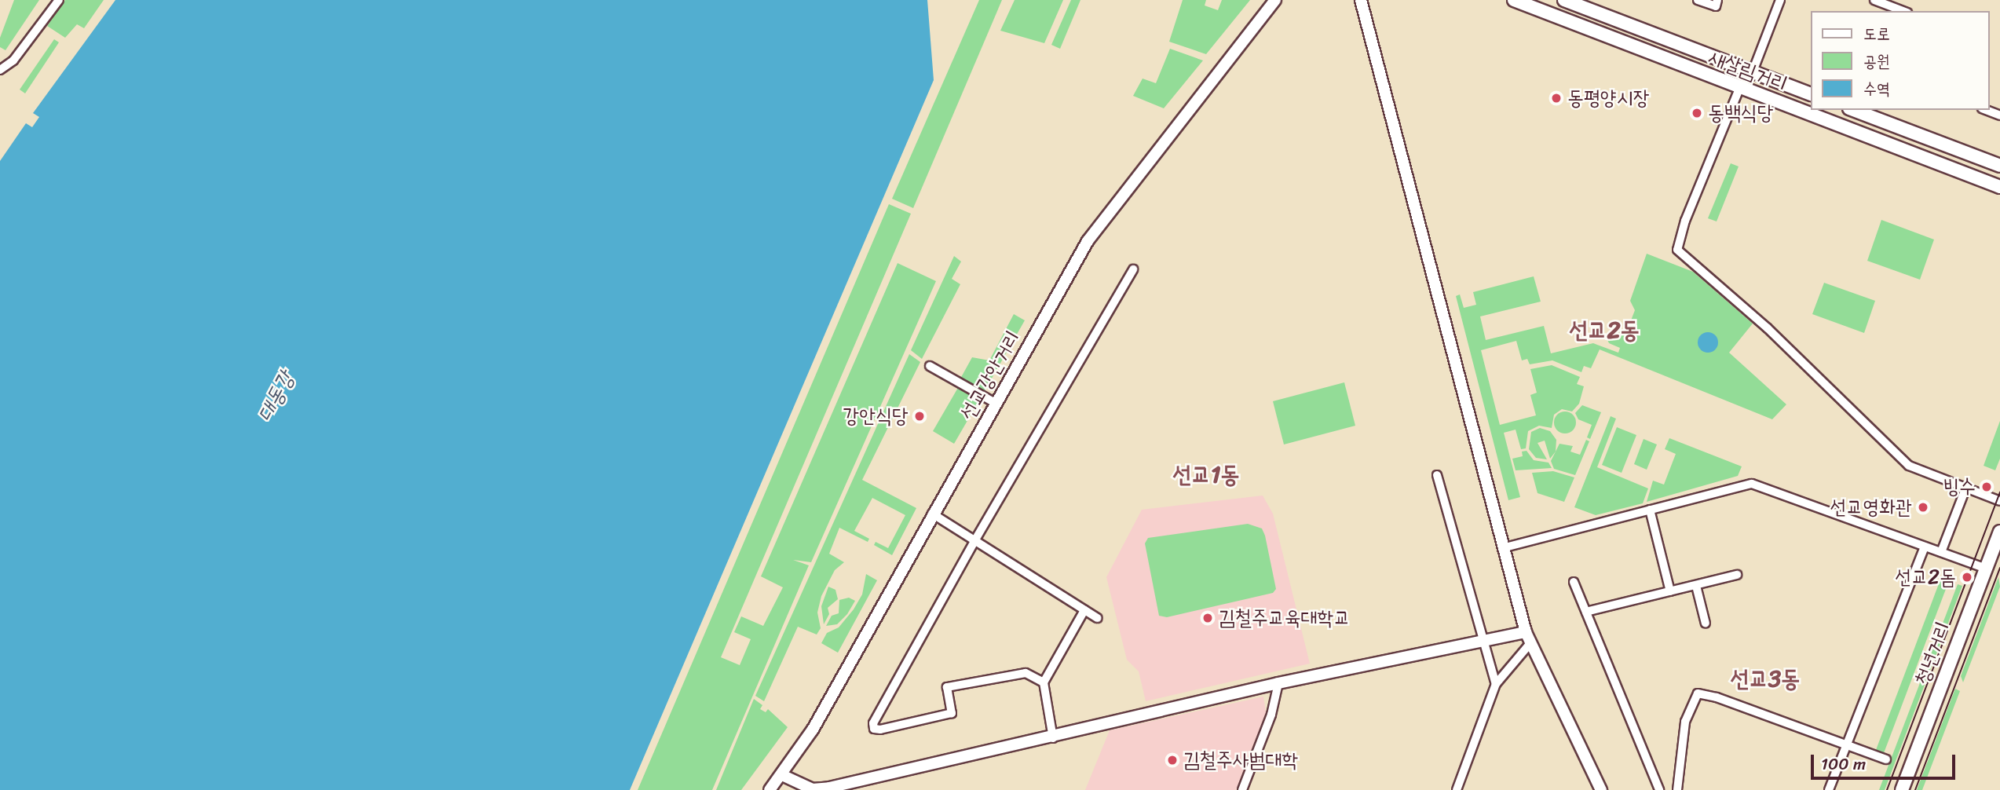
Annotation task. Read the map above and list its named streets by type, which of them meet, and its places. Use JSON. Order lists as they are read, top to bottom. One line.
{"streets":{"main road":["새살림거리","선교강안거리","청년거리"]},"districts":["선교2동","선교1동","선교3동"],"water":["대동강"],"places":["동평양시장","동백식당","강안식당","빙수","선교영화관","선교2돔","김철주교육대학교","김철주사범대학"],"legend":["도로","공원","수역"],"scale_bar":"100 m"}
